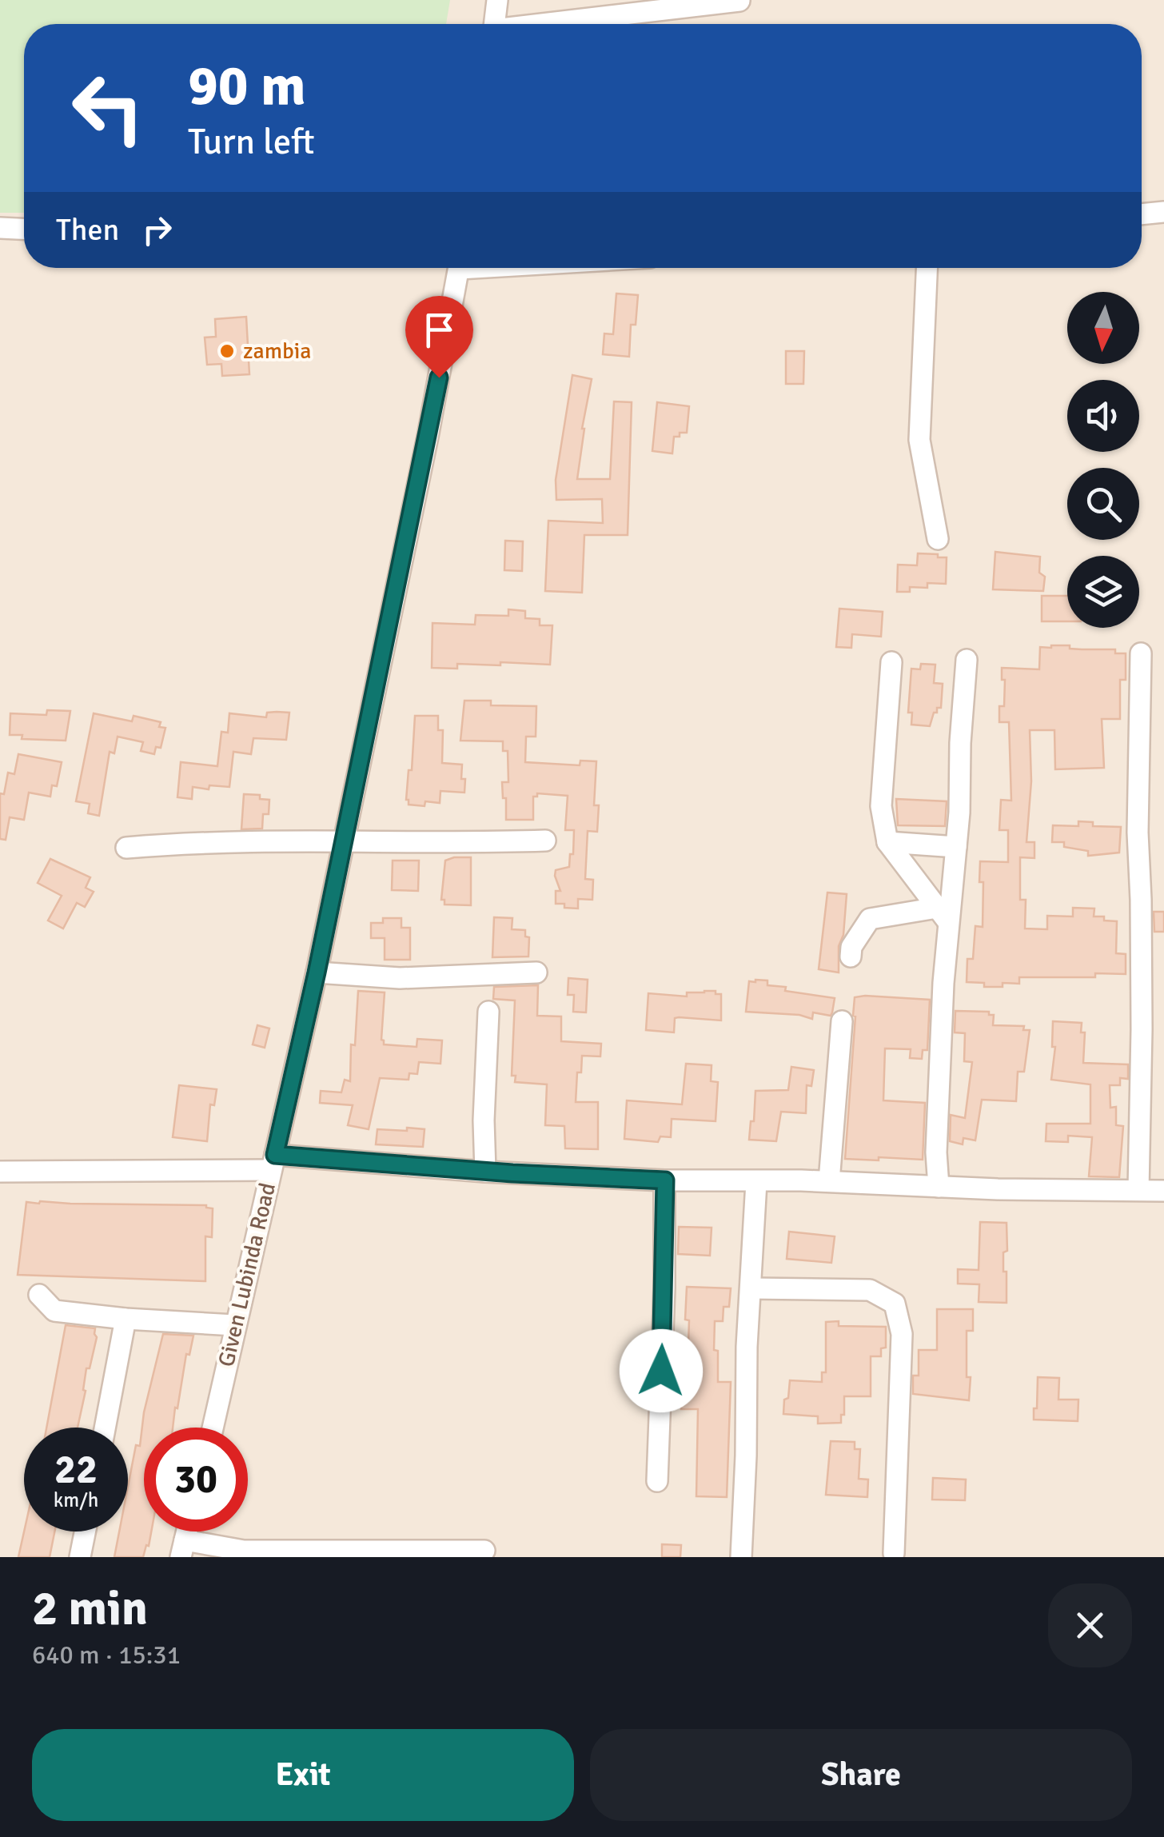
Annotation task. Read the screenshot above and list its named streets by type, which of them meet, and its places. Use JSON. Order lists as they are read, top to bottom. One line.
{"streets":{"street":["Given Lubinda Road"]},"places":["zambia"],"north":"bottom","page":{"turn":["90 m","Turn left"],"then":"Then","speed":"22 km/h","limit":"30","heading":["2 min","640 m · 15:31"],"buttons":["Exit","Share"]}}
